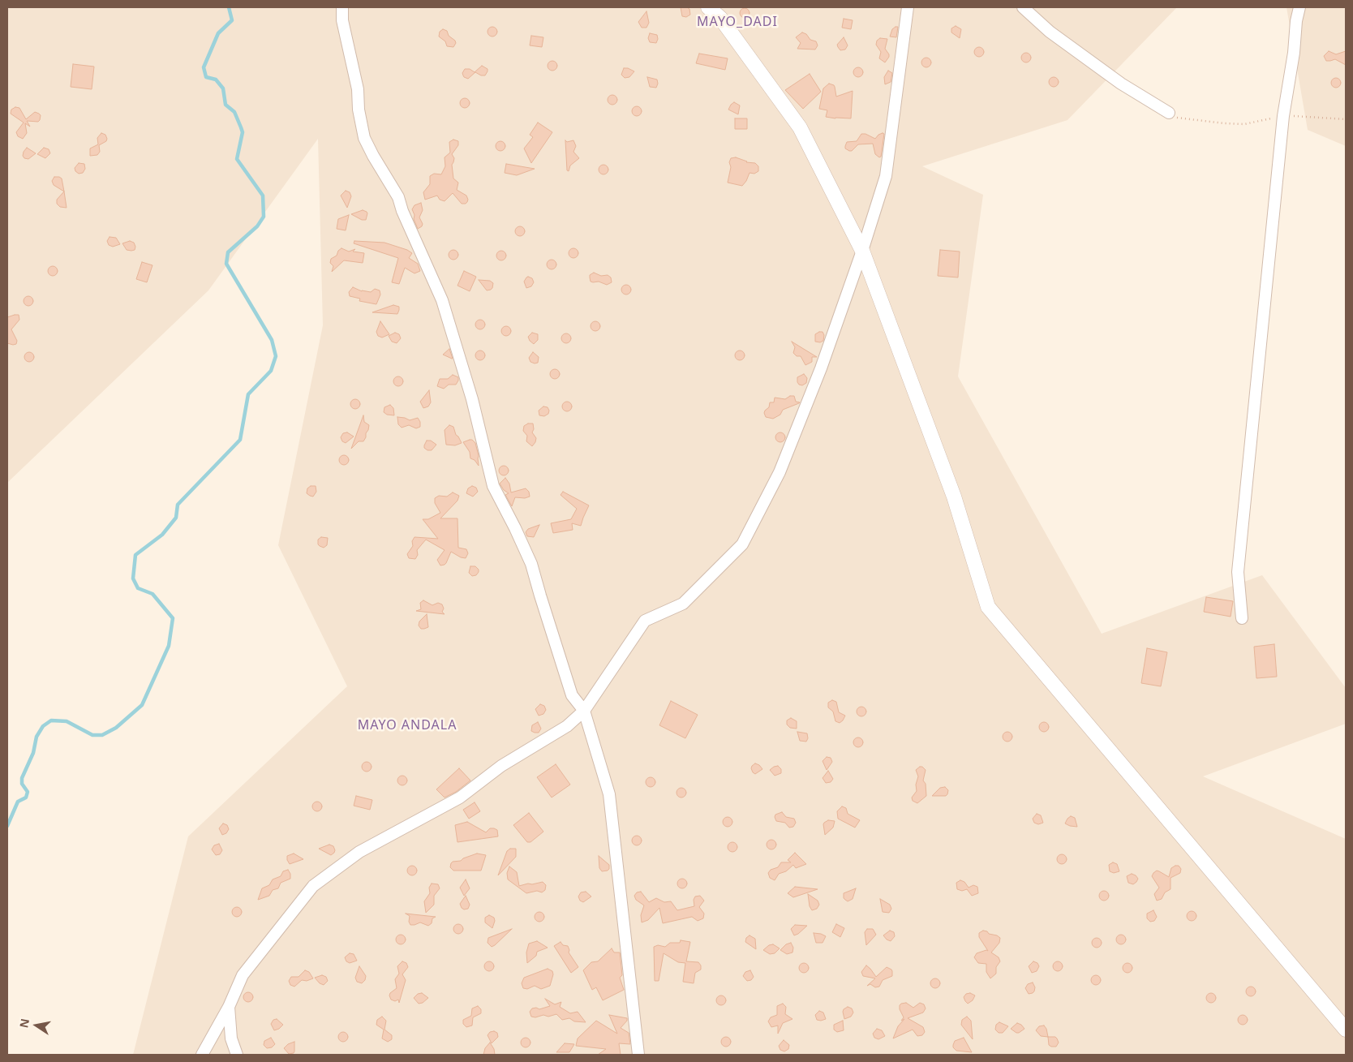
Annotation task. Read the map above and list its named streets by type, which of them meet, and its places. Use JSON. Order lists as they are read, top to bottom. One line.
{"districts":["MAYO_DADI","MAYO ANDALA"],"north":"left"}
